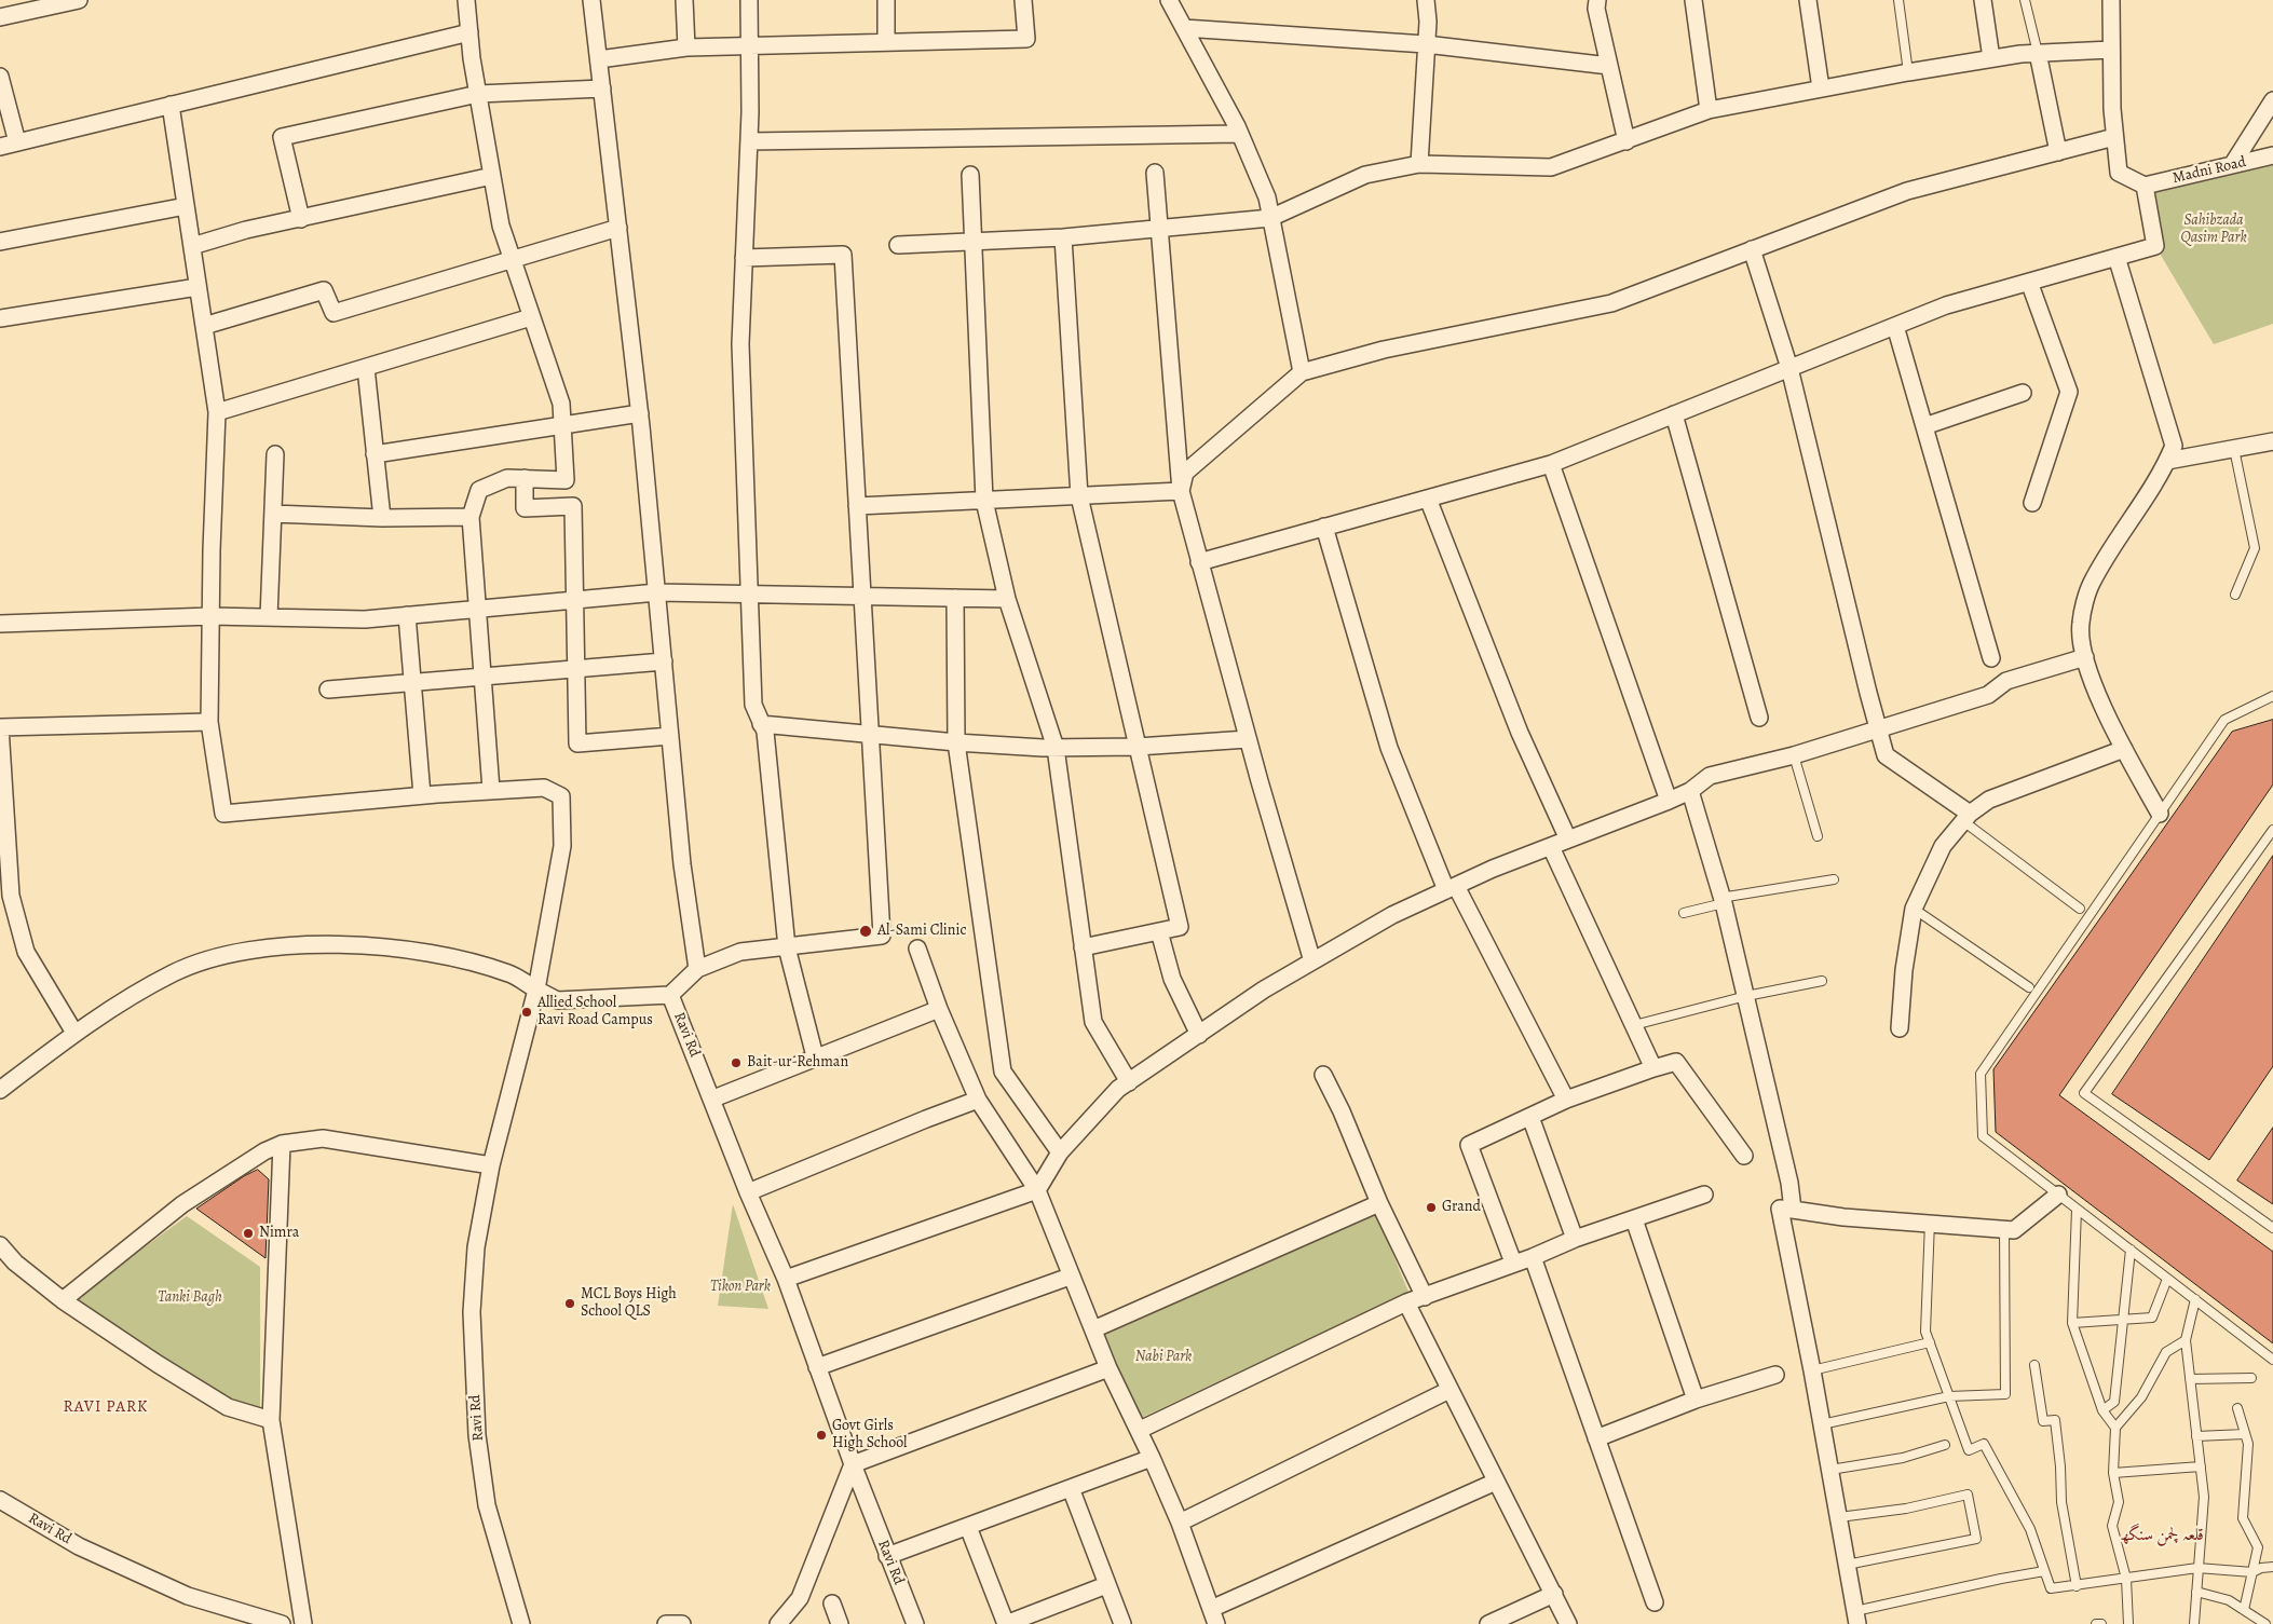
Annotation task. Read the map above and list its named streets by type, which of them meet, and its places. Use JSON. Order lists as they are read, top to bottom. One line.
{"streets":{"street":["Madni Road","Ravi Rd"]},"districts":["RAVI PARK","قلعہ لچمن سنگھ"],"parks":["Sahibzada Qasim Park","Tikon Park","Tanki Bagh","Nabi Park"],"places":["Al-Sami Clinic","Allied School Ravi Road Campus","Bait-ur-Rehman","Grand","Nimra","MCL Boys High School QLS","Govt Girls High School"]}
